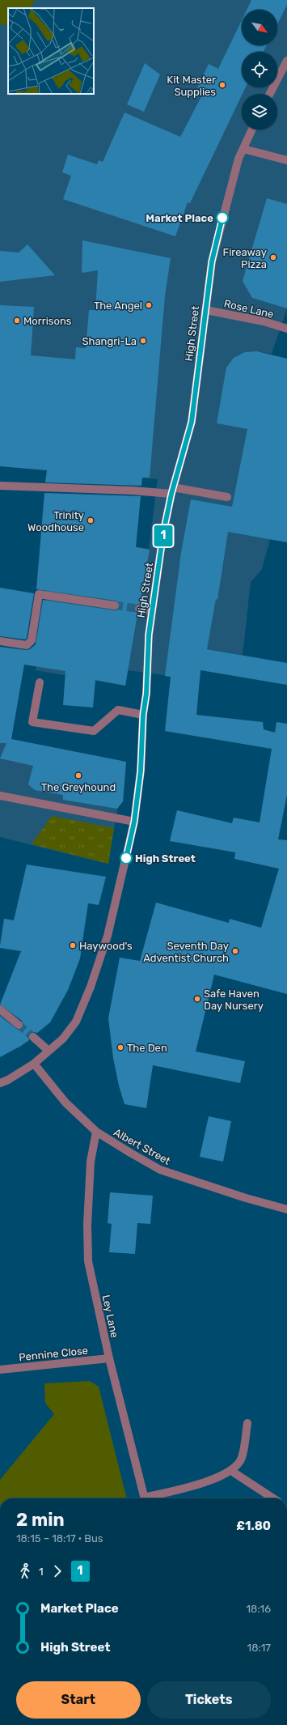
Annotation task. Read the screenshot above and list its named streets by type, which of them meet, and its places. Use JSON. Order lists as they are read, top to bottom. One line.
{"streets":{"street":["Rose Lane","High Street","Albert Street","Ley Lane","Pennine Close"]},"crossings":[["Rose Lane","High Street"],["High Street","Albert Street"],["Albert Street","Ley Lane"],["Ley Lane","Pennine Close"]],"places":["Kit Master Supplies","Market Place","Fireaway Pizza","The Angel","Morrisons","Shangri-La","Trinity Woodhouse","The Greyhound","High Street","Haywood's","Seventh Day Adventist Church","Safe Haven Day Nursery","The Den"],"lines":["bus line 1"],"north":"bottom right","page":{"on_map":"1","heading":["2 min","18:15 – 18:17 · Bus","£1.80"],"legs":["1","1"],"list":[{"name":"Market Place","value":"18:16"},{"name":"High Street","value":"18:17"}],"buttons":["Start","Tickets"]}}
